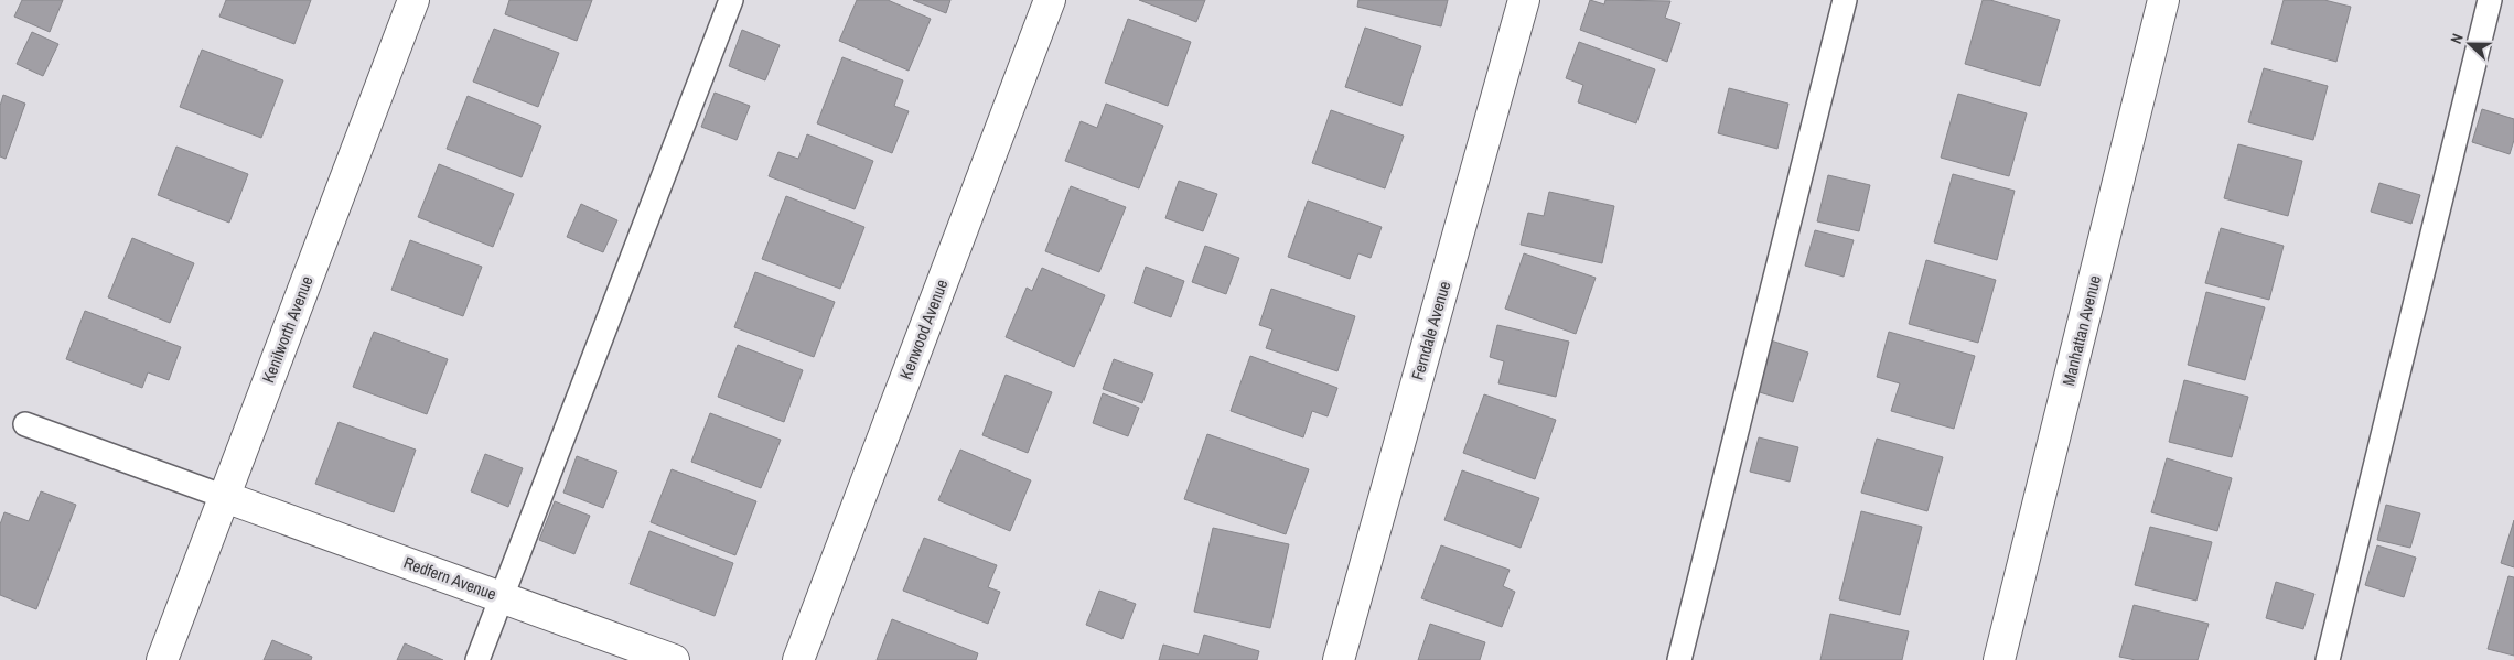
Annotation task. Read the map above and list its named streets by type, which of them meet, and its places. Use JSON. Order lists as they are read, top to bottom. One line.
{"streets":{"street":["Kenilworth Avenue","Kenwood Avenue","Ferndale Avenue","Manhattan Avenue","Redfern Avenue"]},"crossings":[["Kenilworth Avenue","Redfern Avenue"]],"north":"left"}
